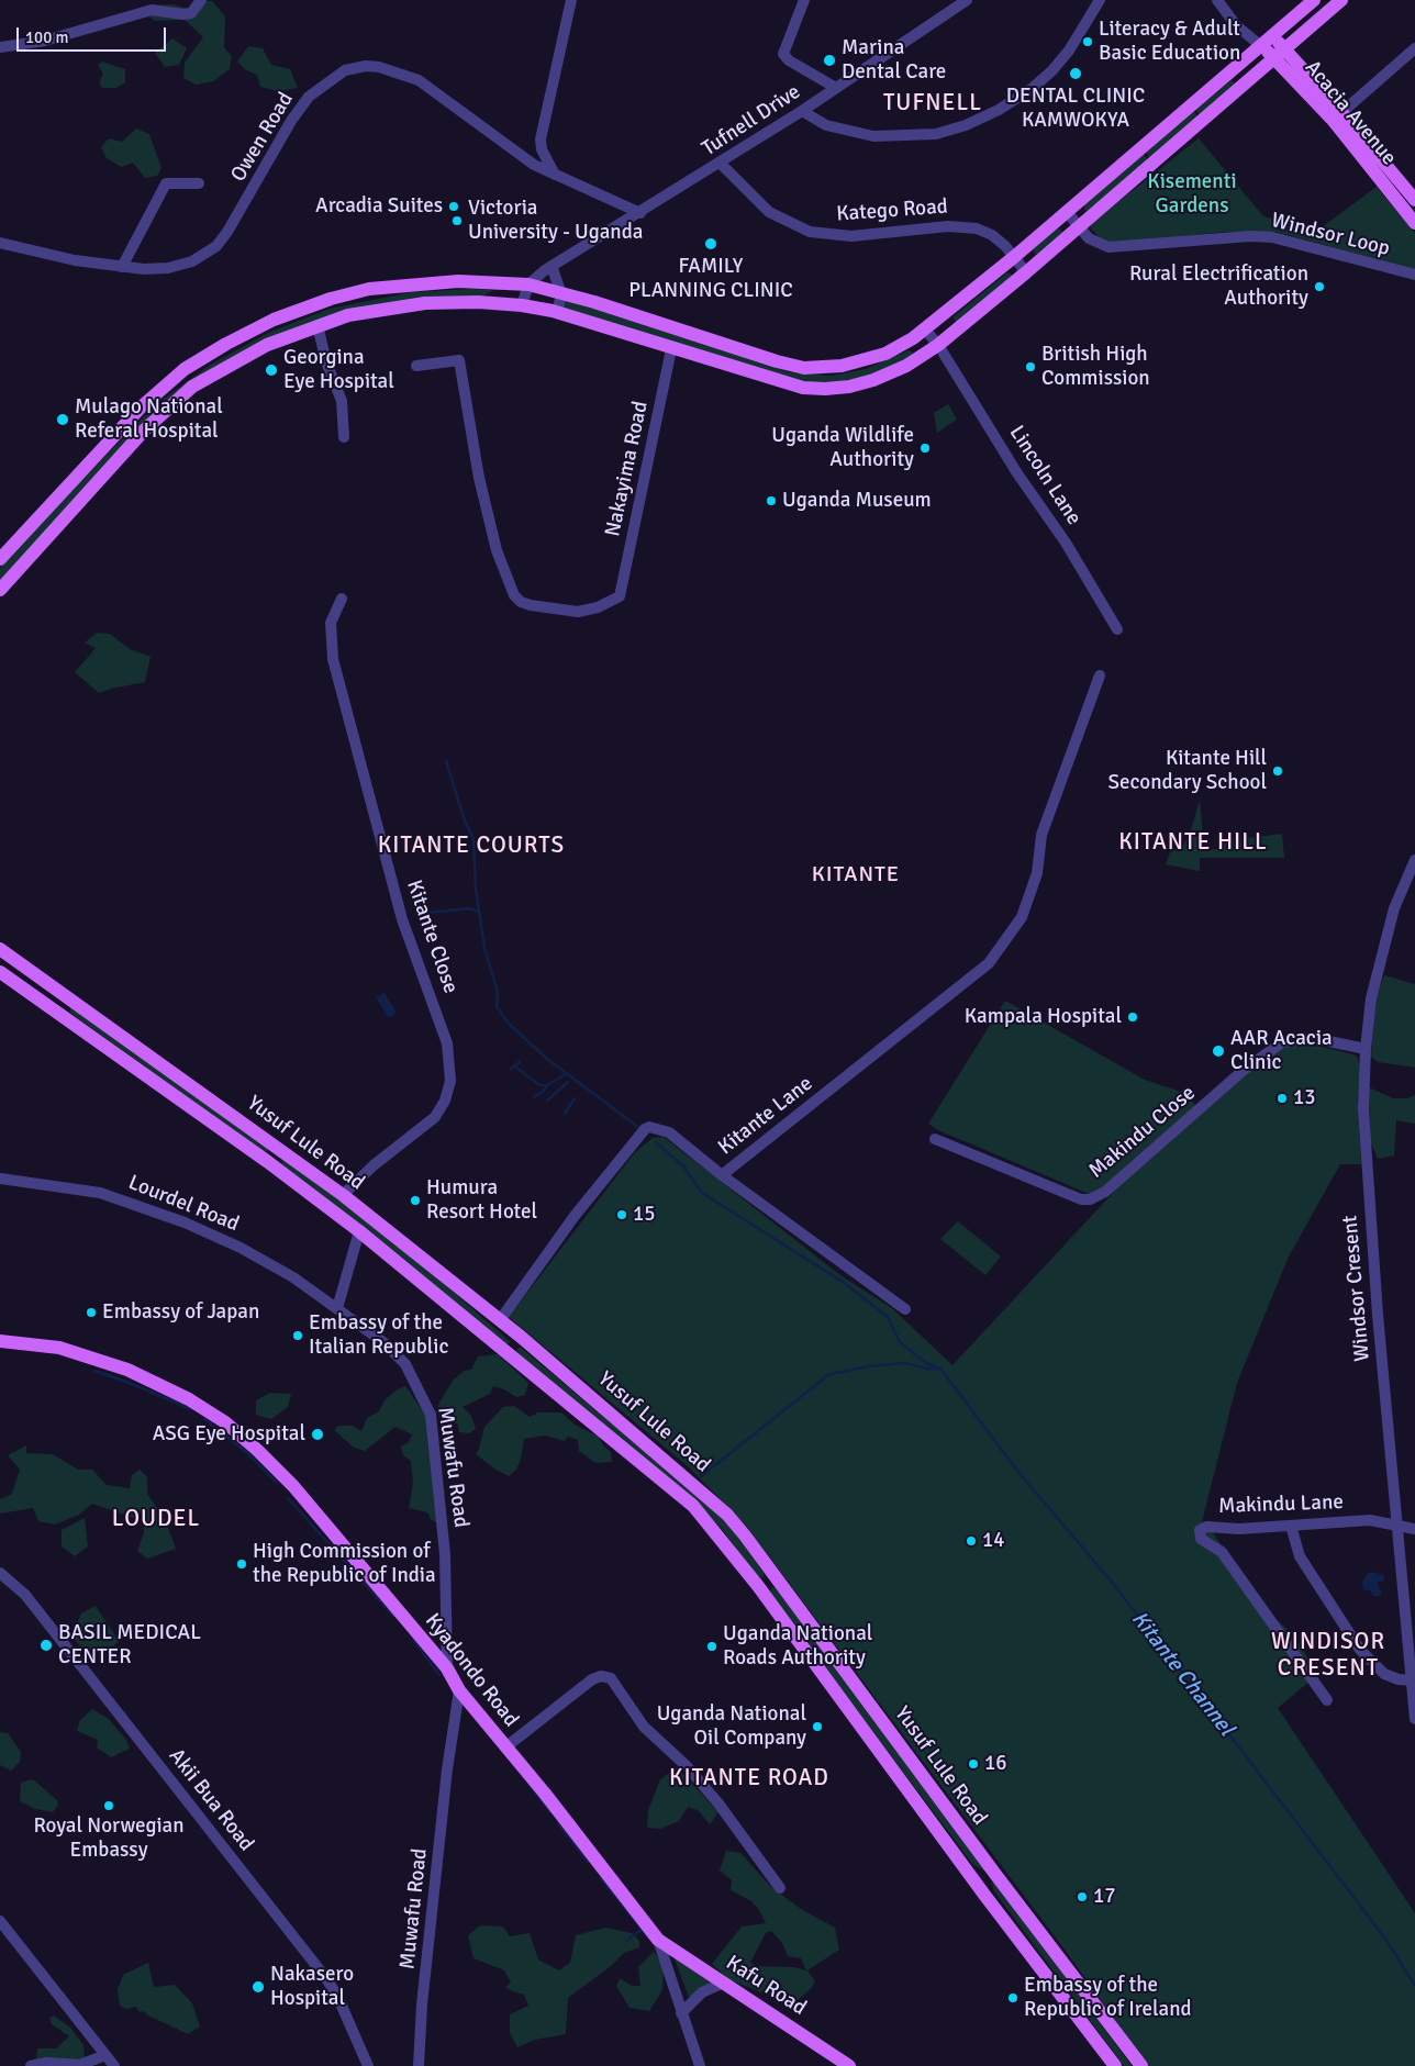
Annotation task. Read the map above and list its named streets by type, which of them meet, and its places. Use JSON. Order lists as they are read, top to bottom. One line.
{"streets":{"main road":["Acacia Avenue","Yusuf Lule Road","Kyadondo Road","Kafu Road"],"street":["Tufnell Drive","Owen Road","Katego Road","Windsor Loop","Nakayima Road","Lincoln Lane","Kitante Close","Kitante Lane","Makindu Close","Lourdel Road","Windsor Cresent","Muwafu Road","Makindu Lane","Akii Bua Road"]},"crossings":[["Tufnell Drive","Owen Road"],["Tufnell Drive","Katego Road"],["Kitante Close","Yusuf Lule Road"],["Kitante Lane","Yusuf Lule Road"],["Makindu Close","Windsor Cresent"],["Lourdel Road","Muwafu Road"],["Windsor Cresent","Makindu Lane"],["Muwafu Road","Kyadondo Road"],["Kyadondo Road","Kafu Road"]],"districts":["TUFNELL","KITANTE HILL","KITANTE COURTS","KITANTE","LOUDEL","WINDISOR CRESENT","KITANTE ROAD"],"water":["Kitante Channel"],"parks":["Kisementi Gardens"],"places":["Literacy & Adult Basic Education","Marina Dental Care","DENTAL CLINIC KAMWOKYA","Arcadia Suites","Victoria University - Uganda","FAMILY PLANNING CLINIC","Rural Electrification Authority","British High Commission","Georgina Eye Hospital","Mulago National Referal Hospital","Uganda Wildlife Authority","Uganda Museum","Kitante Hill Secondary School","Kampala Hospital","AAR Acacia Clinic","13","Humura Resort Hotel","15","Embassy of Japan","Embassy of the Italian Republic","ASG Eye Hospital","14","High Commission of the Republic of India","BASIL MEDICAL CENTER","Uganda National Roads Authority","Uganda National Oil Company","16","Royal Norwegian Embassy","17","Nakasero Hospital","Embassy of the Republic of Ireland"],"scale_bar":"100 m"}
